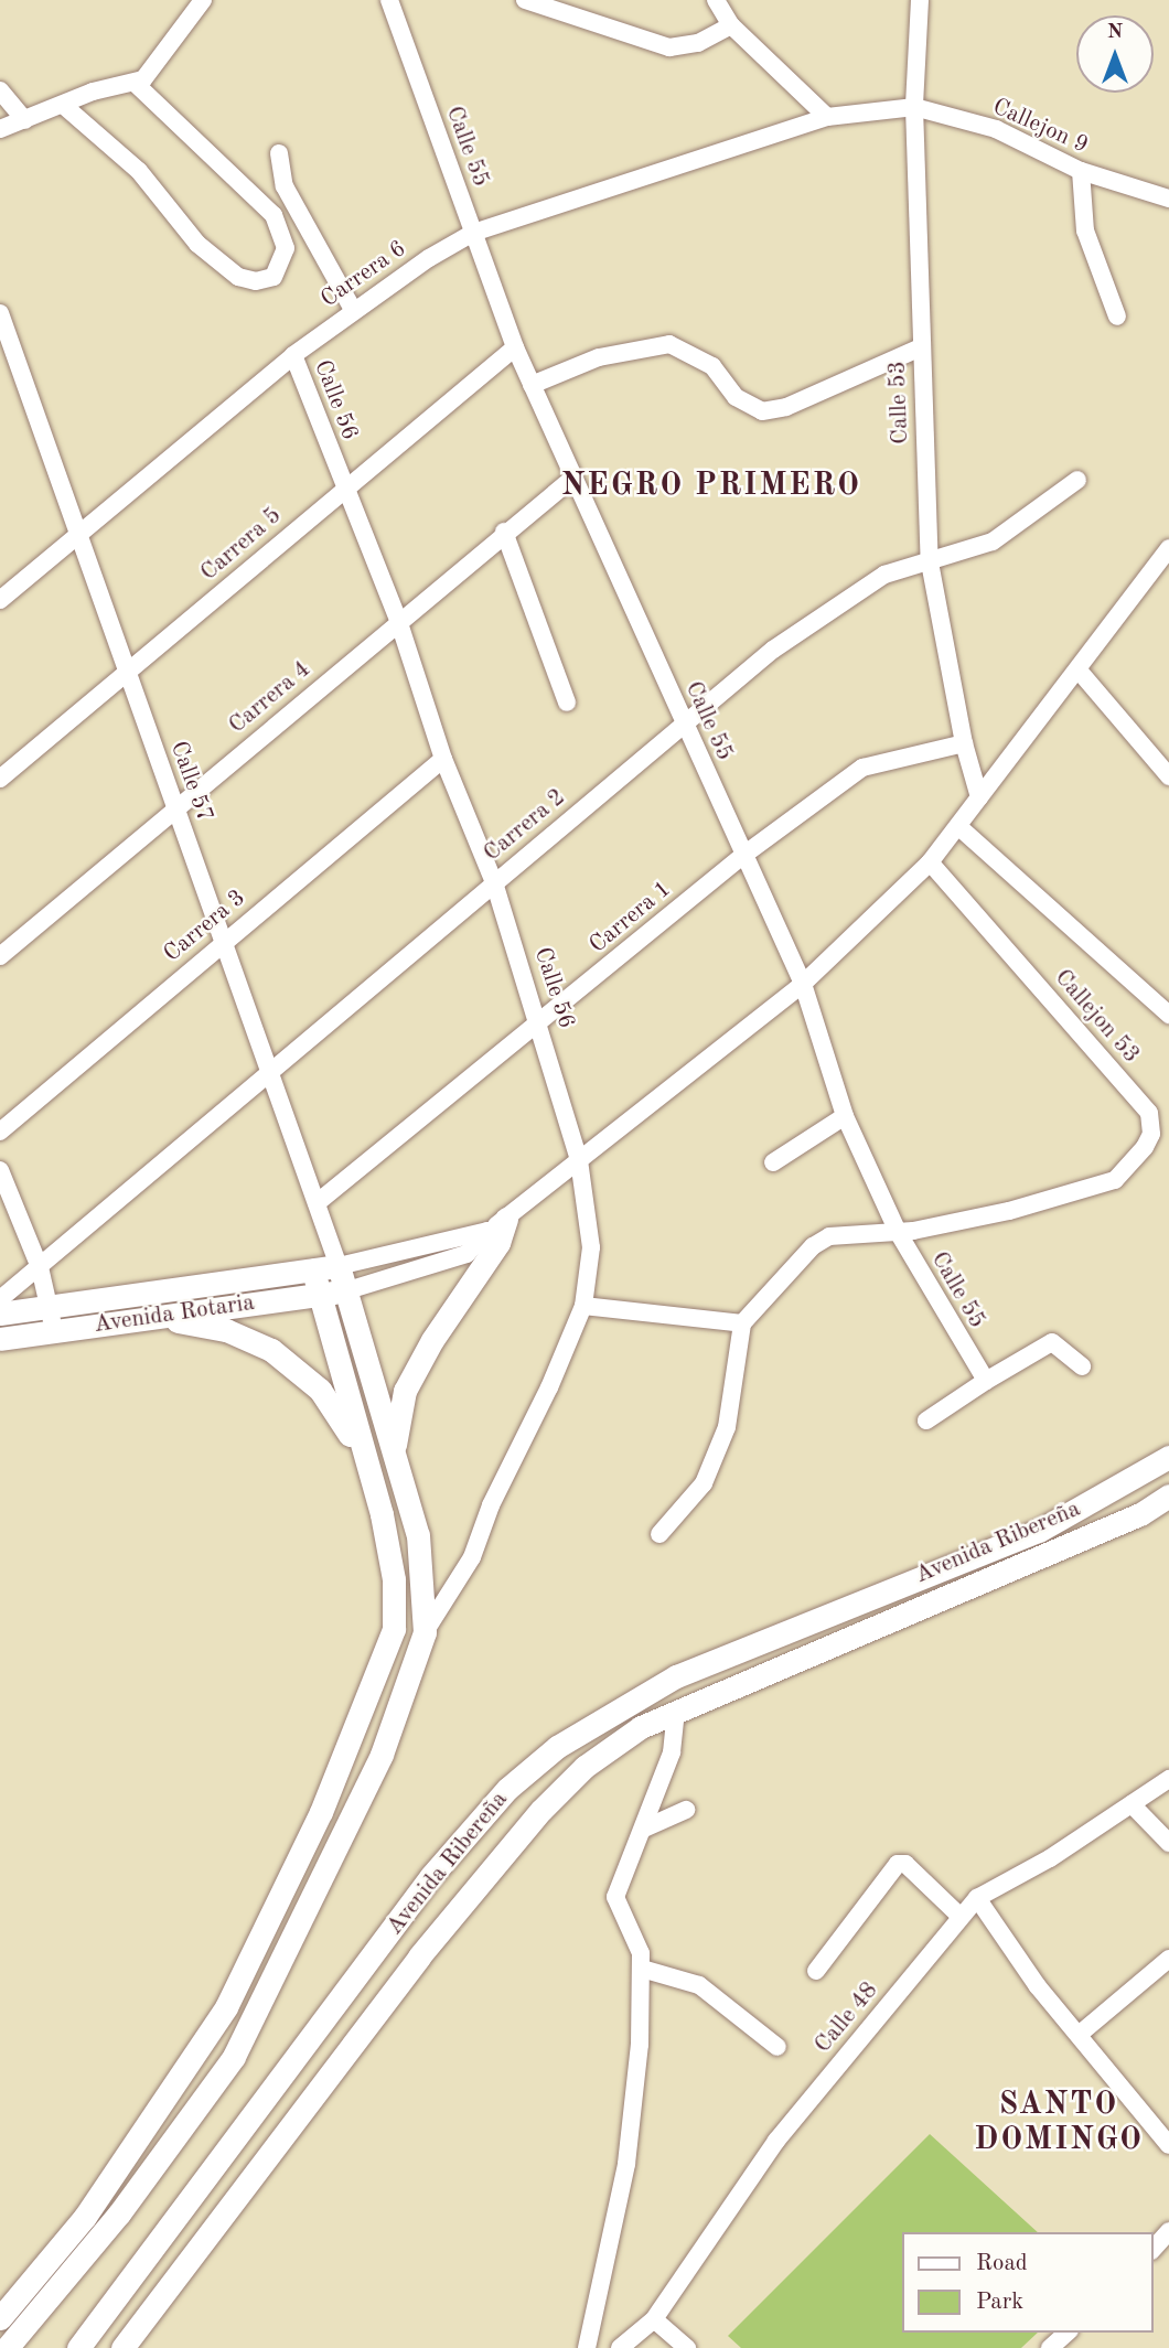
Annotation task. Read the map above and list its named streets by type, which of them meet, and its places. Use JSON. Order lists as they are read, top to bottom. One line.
{"streets":{"main road":["Avenida Rotaria","Avenida Ribereña"],"street":["Callejon 9","Calle 55","Carrera 6","Calle 56","Calle 53","Carrera 5","Carrera 4","Calle 57","Carrera 2","Carrera 1","Carrera 3","Callejon 53","Calle 48"]},"crossings":[["Callejon 9","Carrera 6"],["Callejon 9","Calle 53"],["Calle 55","Carrera 6"],["Calle 55","Carrera 5"],["Calle 55","Carrera 4"],["Calle 55","Carrera 2"],["Calle 55","Carrera 1"],["Calle 55","Callejon 53"],["Carrera 6","Calle 56"],["Carrera 6","Calle 57"],["Calle 56","Carrera 5"],["Calle 56","Carrera 4"],["Calle 56","Carrera 2"],["Calle 56","Carrera 1"],["Calle 56","Carrera 3"],["Calle 53","Carrera 2"],["Calle 53","Carrera 1"],["Carrera 5","Calle 57"],["Carrera 4","Calle 57"],["Calle 57","Carrera 2"],["Calle 57","Carrera 1"],["Calle 57","Carrera 3"],["Calle 57","Avenida Rotaria"]],"districts":["NEGRO PRIMERO","SANTO DOMINGO"],"legend":["Road","Park"],"north":"top"}
